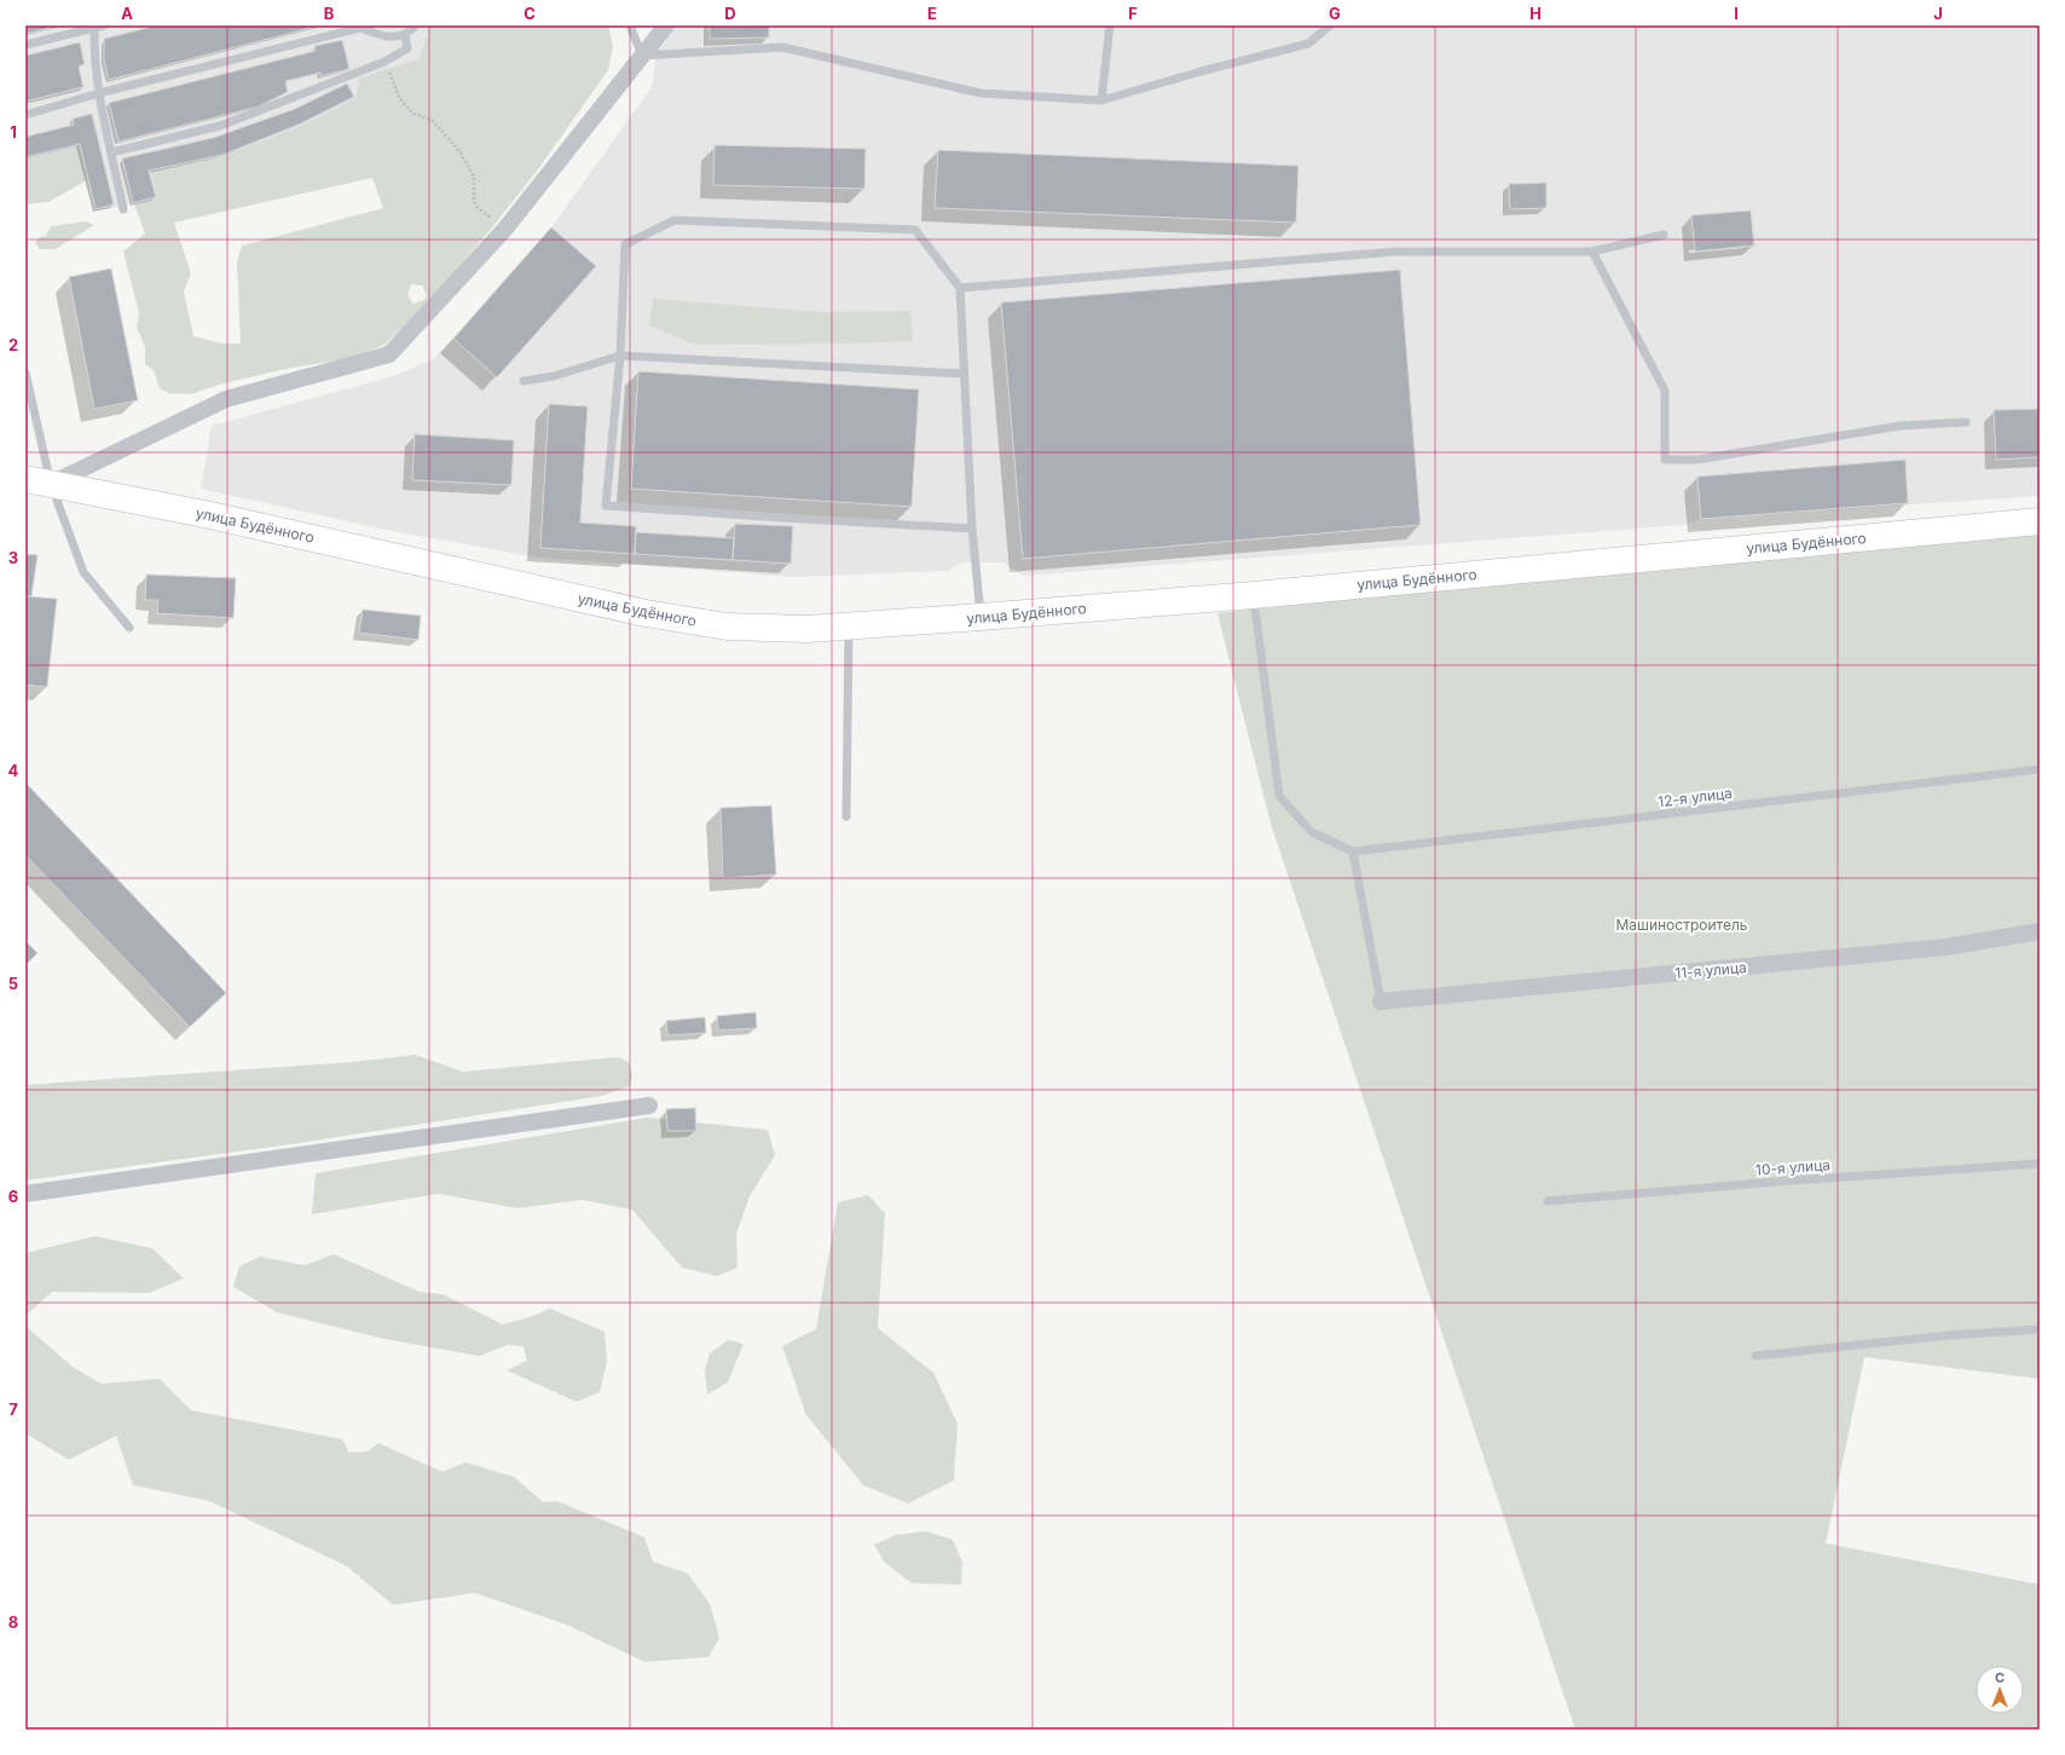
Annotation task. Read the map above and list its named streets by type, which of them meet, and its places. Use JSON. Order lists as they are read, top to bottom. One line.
{"streets":{"main road":["улица Будённого"],"street":["11-я улица"],"lane":["12-я улица","10-я улица"]},"parks":["Машиностроитель"],"north":"top","grid":{"columns":["A","B","C","D","E","F","G","H","I","J"],"rows":["1","2","3","4","5","6","7","8"]}}
